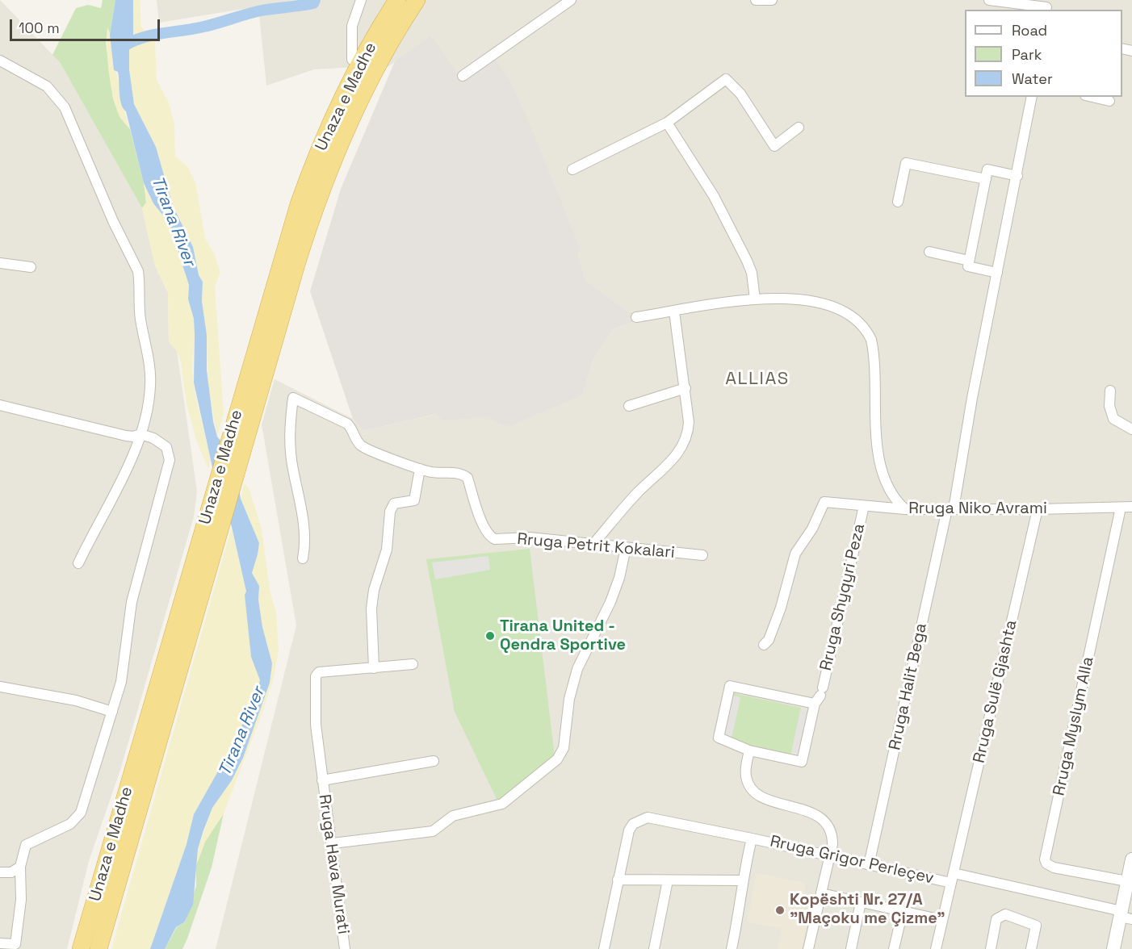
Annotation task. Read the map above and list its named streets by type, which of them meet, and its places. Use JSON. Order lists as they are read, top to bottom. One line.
{"streets":{"highway":["Unaza e Madhe"],"street":["Rruga Niko Avrami","Rruga Petrit Kokalari","Rruga Shyqyri Peza","Rruga Halit Bega","Rruga Sulë Gjashta","Rruga Myslym Alla","Rruga Grigor Perleçev","Rruga Hava Murati"]},"crossings":[["Rruga Niko Avrami","Rruga Shyqyri Peza"],["Rruga Niko Avrami","Rruga Halit Bega"],["Rruga Niko Avrami","Rruga Sulë Gjashta"],["Rruga Niko Avrami","Rruga Myslym Alla"],["Rruga Halit Bega","Rruga Grigor Perleçev"],["Rruga Sulë Gjashta","Rruga Grigor Perleçev"]],"districts":["ALLIAS"],"water":["Tirana River"],"places":["Tirana United - Qendra Sportive","Kopështi Nr. 27/A \"Maçoku me Çizme\""],"legend":["Road","Park","Water"],"scale_bar":"100 m"}
